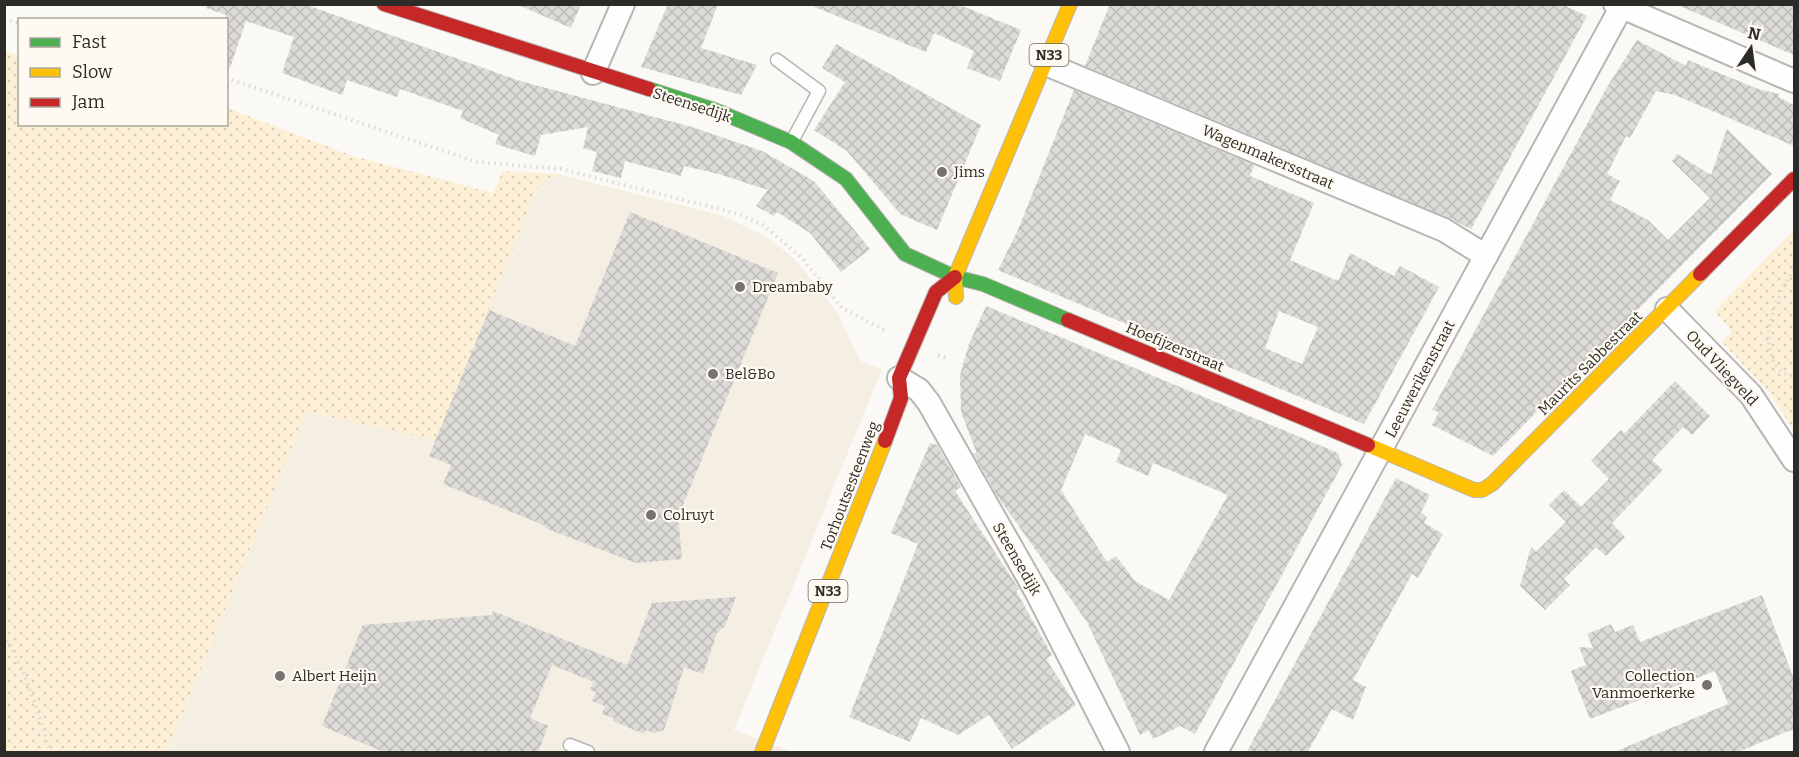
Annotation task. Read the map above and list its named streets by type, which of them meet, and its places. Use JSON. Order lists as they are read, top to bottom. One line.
{"streets":{"street":["N33","Steensedijk","Wagenmakersstraat","Hoefijzerstraat","Maurits Sabbestraat","Oud Vliegveld","Leeuwerikenstraat","Torhoutsesteenweg"]},"crossings":[["Steensedijk","Hoefijzerstraat"],["Steensedijk","Torhoutsesteenweg"],["Wagenmakersstraat","Leeuwerikenstraat"],["Wagenmakersstraat","Torhoutsesteenweg"],["Hoefijzerstraat","Maurits Sabbestraat"],["Hoefijzerstraat","Leeuwerikenstraat"],["Hoefijzerstraat","Torhoutsesteenweg"],["Maurits Sabbestraat","Oud Vliegveld"],["Maurits Sabbestraat","Leeuwerikenstraat"]],"places":["Jims","Dreambaby","Bel&Bo","Colruyt","Albert Heijn","Collection Vanmoerkerke"],"legend":["Fast","Slow","Jam"],"north":"top"}
